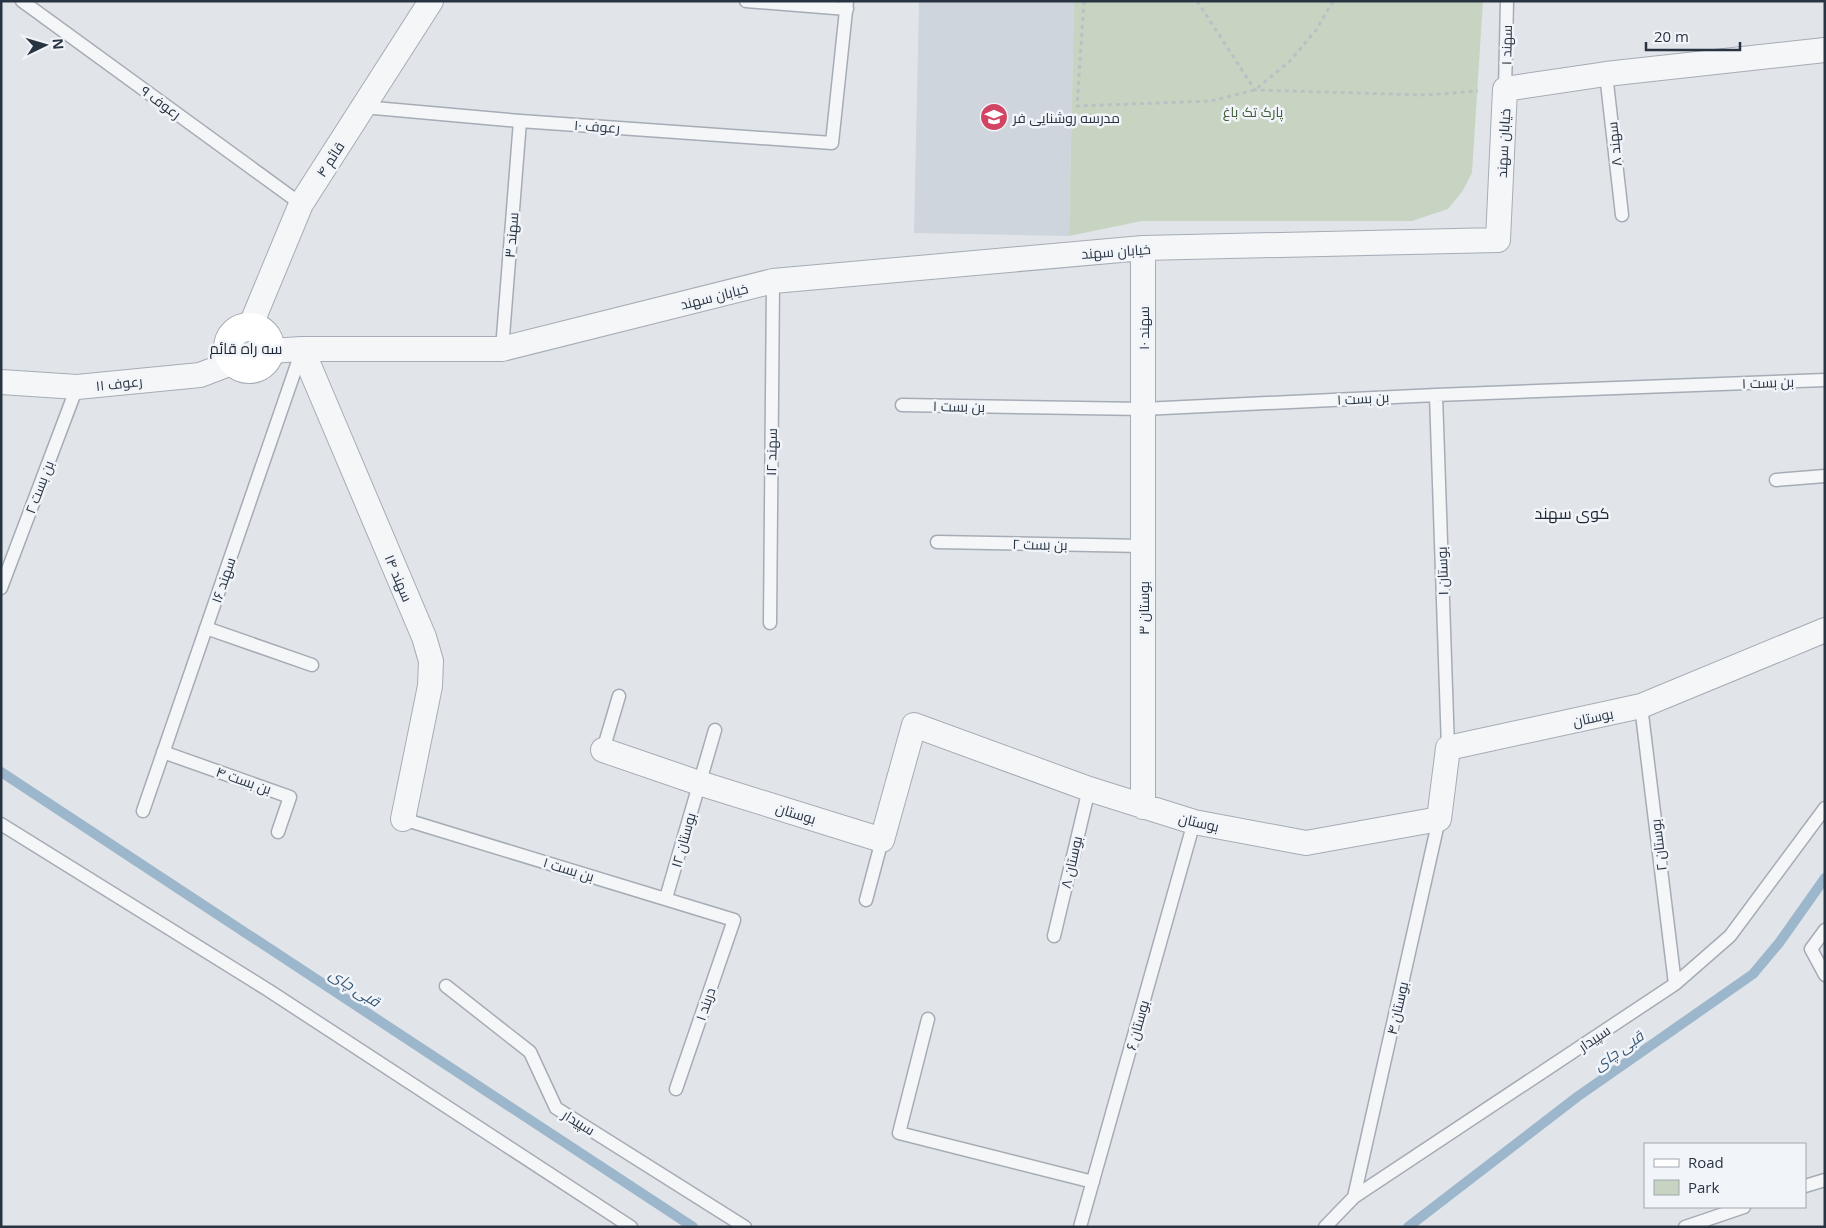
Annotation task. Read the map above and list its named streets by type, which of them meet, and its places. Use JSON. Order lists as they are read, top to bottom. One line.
{"streets":{"street":["خیابان سهند","قائم ۴","سهند ۱۰","رعوف ۱۱","سهند ۱۴","بوستان ۳","بوستان"],"lane":["سهند ۱","رعوف ۹","رعوف ۱۰","سهند ۸","سهند ۳","بن بست ۱","سهند ۱۲","بن بست ۲","بوستان ۱","سهند ۱۶","بن بست ۴","بوستان ۱۲","بوستان ۲","بوستان ۸","دربند ۱","بوستان ۴","بوستان ۶","سپیدار"]},"crossings":[["سهند ۱","خیابان سهند"],["رعوف ۹","قائم ۴"],["رعوف ۱۰","قائم ۴"],["رعوف ۱۰","سهند ۳"],["خیابان سهند","سهند ۸"],["خیابان سهند","قائم ۴"],["خیابان سهند","سهند ۳"],["خیابان سهند","سهند ۱۰"],["خیابان سهند","رعوف ۱۱"],["خیابان سهند","سهند ۱۲"],["خیابان سهند","سهند ۱۴"],["خیابان سهند","سهند ۱۶"],["قائم ۴","رعوف ۱۱"],["سهند ۱۰","بن بست ۱"],["سهند ۱۰","بوستان ۳"],["بن بست ۱","بوستان ۱"],["بن بست ۱","سهند ۱۴"],["بن بست ۱","بوستان ۳"],["بن بست ۱","بوستان ۱۲"],["بن بست ۱","دربند ۱"],["رعوف ۱۱","بن بست ۲"],["بن بست ۲","بوستان ۳"],["بوستان ۱","بوستان"],["سهند ۱۴","سهند ۱۶"],["سهند ۱۶","بن بست ۴"],["بوستان ۳","بوستان"],["بوستان","بوستان ۱۲"],["بوستان","بوستان ۲"],["بوستان","بوستان ۸"],["بوستان","بوستان ۴"],["بوستان","بوستان ۶"],["بوستان ۲","سپیدار"],["بوستان ۴","سپیدار"]],"districts":["سه راه قائم","کوی سهند"],"water":["قبی چای"],"parks":["پارک تک باغ"],"places":{"school or university":["مدرسه روشنایی فر"]},"legend":["Road","Park"],"scale_bar":"20 m","north":"right"}
